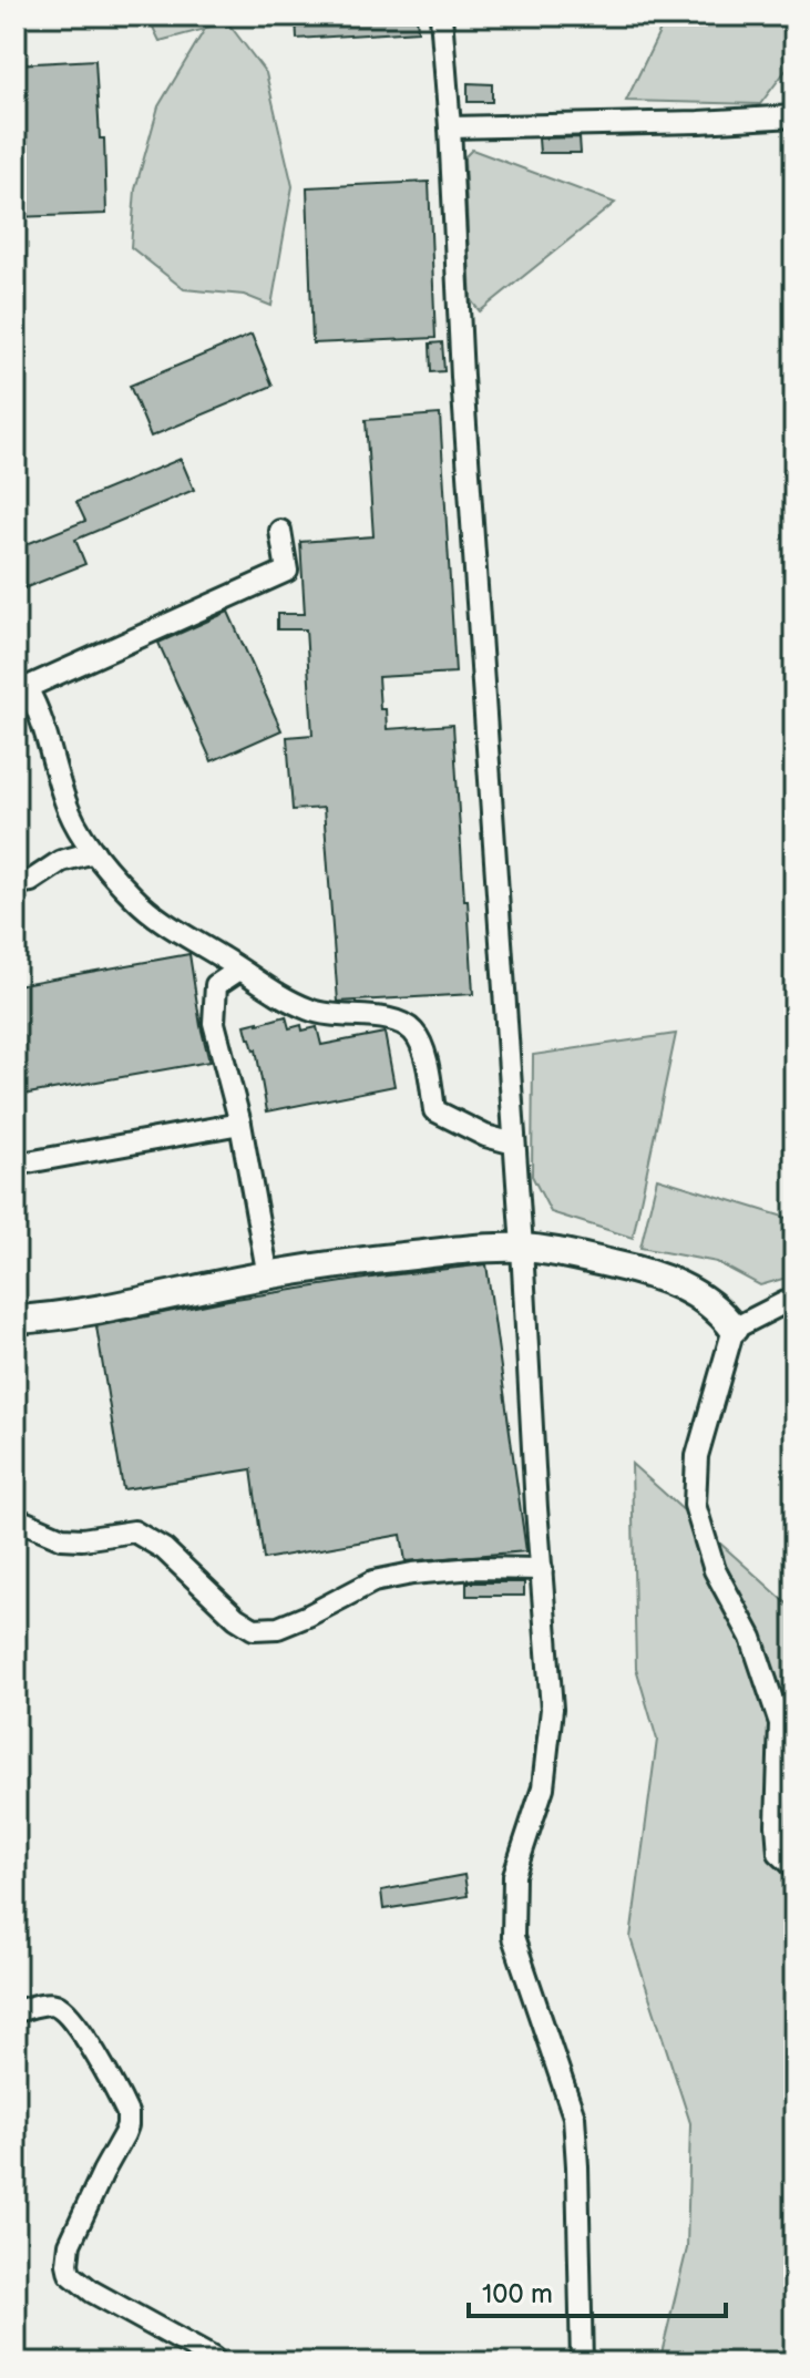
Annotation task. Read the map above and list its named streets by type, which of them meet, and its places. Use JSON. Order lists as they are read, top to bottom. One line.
{"scale_bar":"100 m"}
